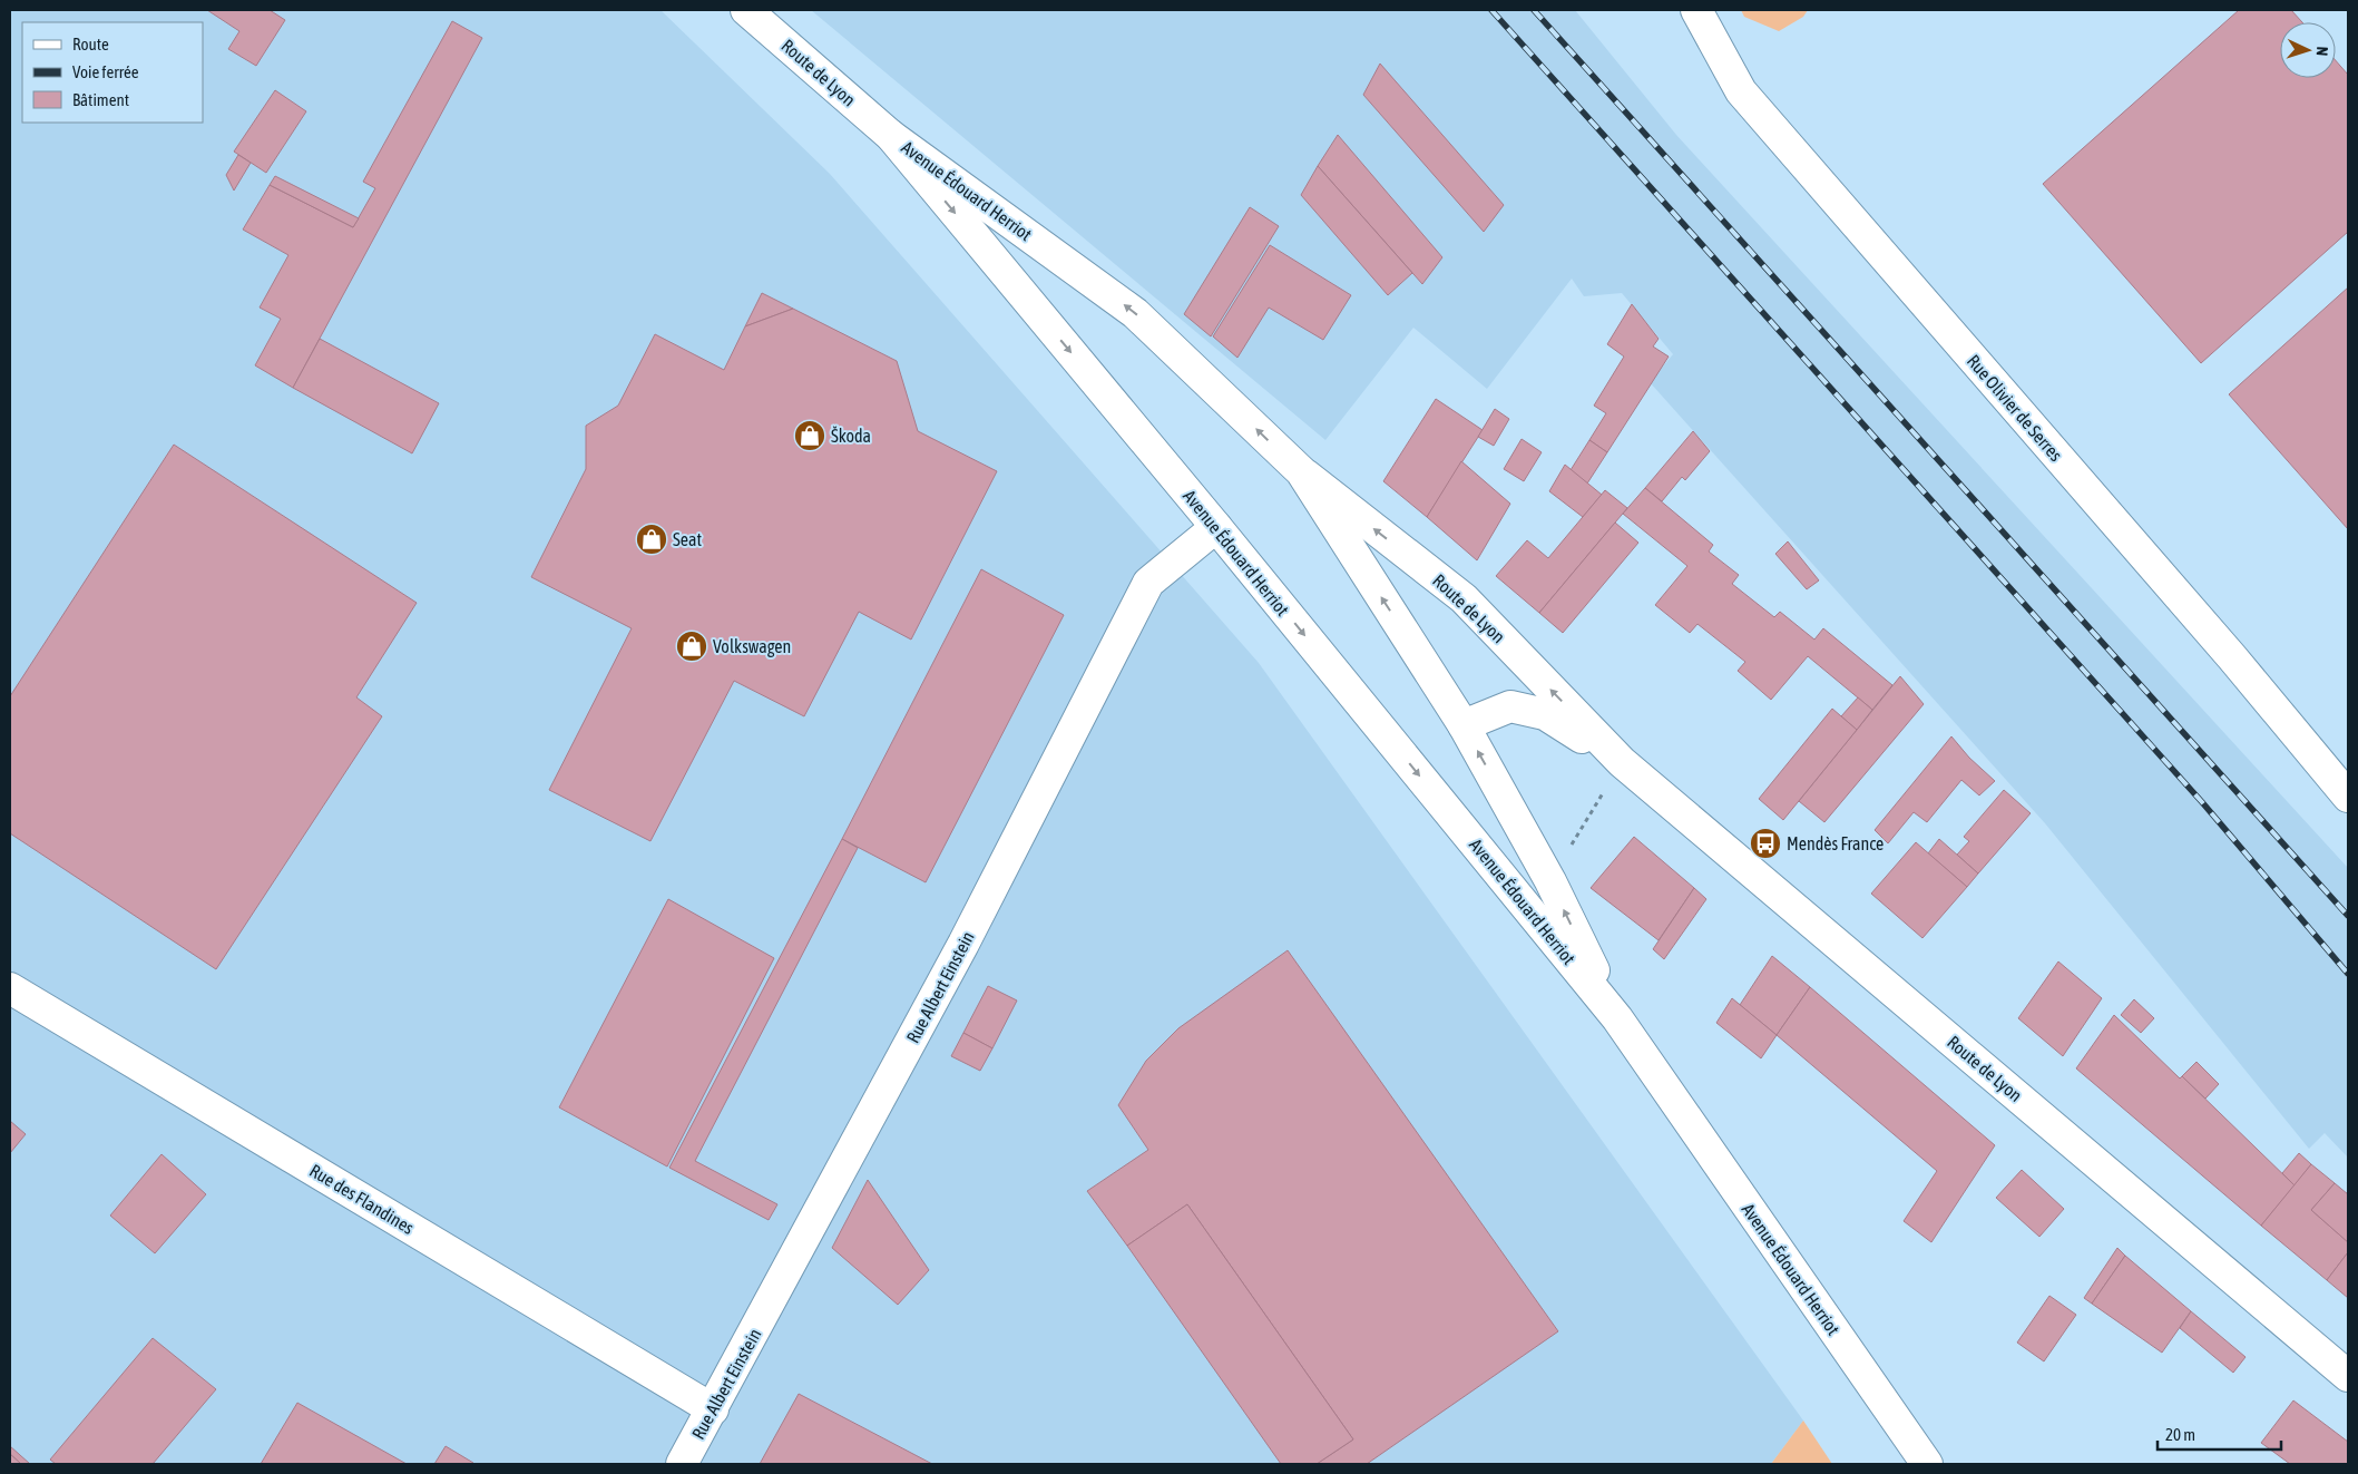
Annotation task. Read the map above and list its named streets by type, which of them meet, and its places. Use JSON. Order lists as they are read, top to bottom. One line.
{"streets":{"street":["Route de Lyon","Avenue Édouard Herriot","Rue Olivier de Serres","Rue Albert Einstein","Rue des Flandines"]},"crossings":[["Route de Lyon","Avenue Édouard Herriot"],["Avenue Édouard Herriot","Rue Albert Einstein"],["Rue Albert Einstein","Rue des Flandines"]],"places":{"shop":["Škoda","Seat","Volkswagen"],"bus stop":["Mendès France"]},"legend":["Route","Voie ferrée","Bâtiment"],"scale_bar":"20 m","north":"right"}
